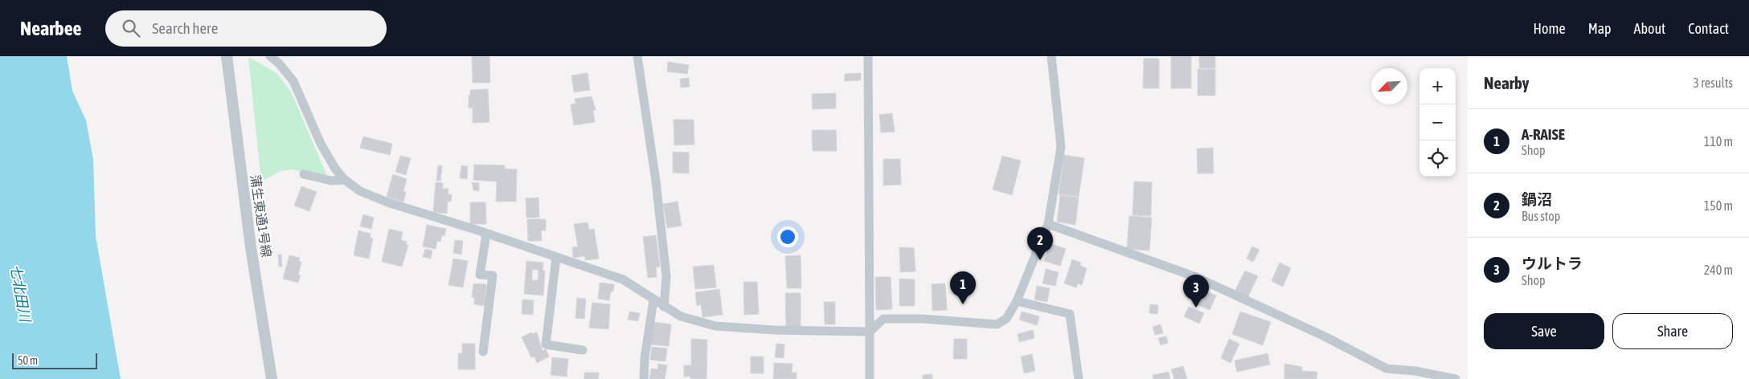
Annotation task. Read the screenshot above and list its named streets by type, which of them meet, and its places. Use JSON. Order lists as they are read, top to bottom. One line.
{"streets":{"street":["蒲生東通1号線"]},"water":["七北田川"],"scale_bar":"50 m","north":"bottom left","page":{"header":"Nearbee","search":"Search here","nav":["Home","Map","About","Contact"],"heading":["Nearby","3 results"],"map_buttons":["+","−"],"list":[{"mark":"1","name":"A-RAISE","note":"Shop","value":"110 m"},{"mark":"2","name":"鍋沼","note":"Bus stop","value":"150 m"},{"mark":"3","name":"ウルトラ","note":"Shop","value":"240 m"}],"pins":["2","1","3"],"buttons":["Save","Share"],"scale":"50 m"}}
